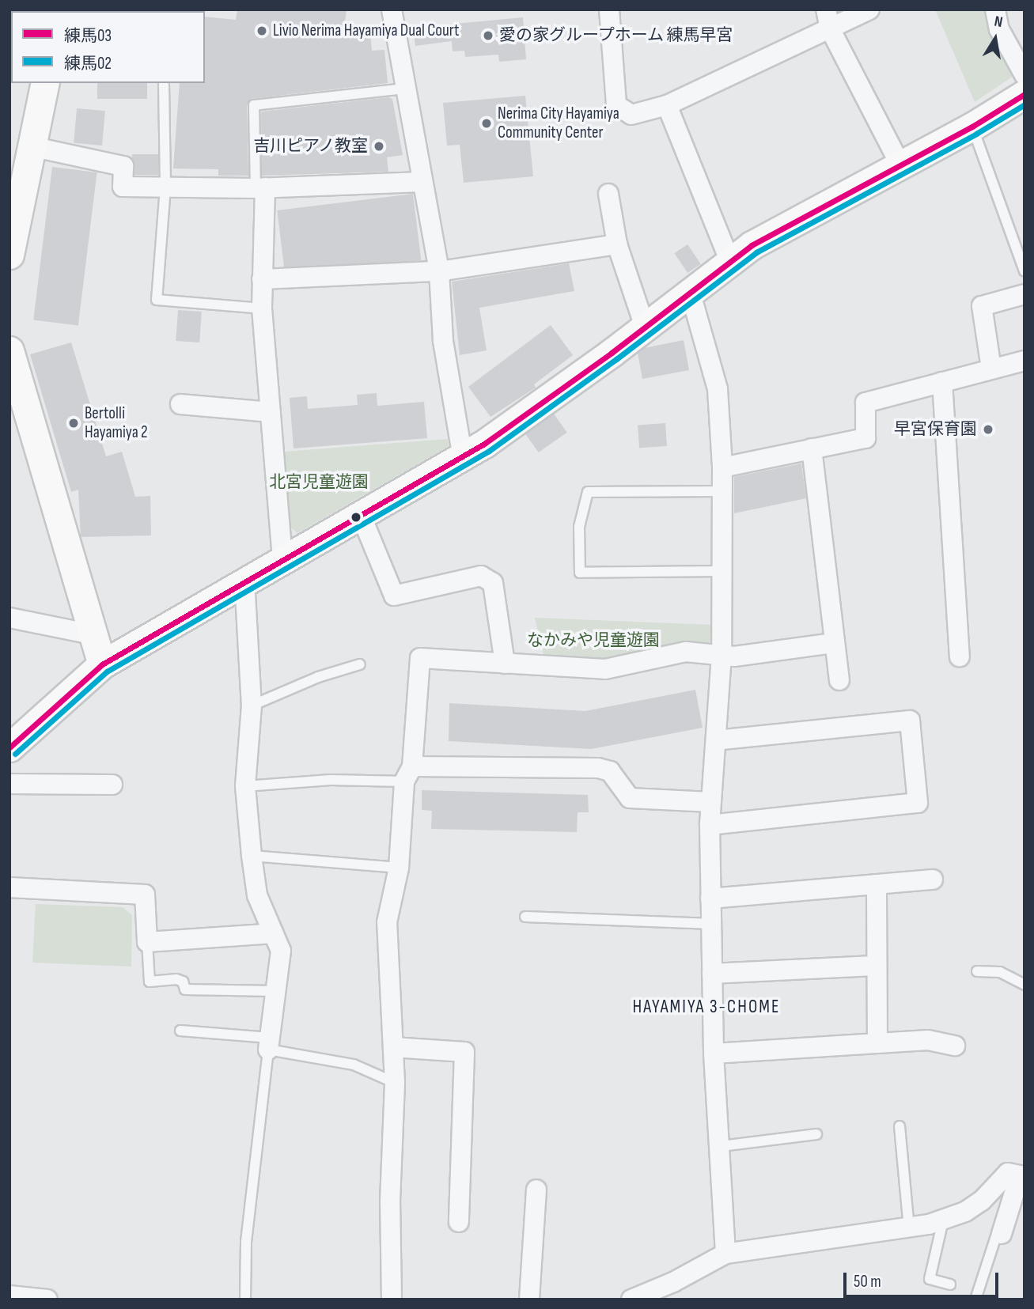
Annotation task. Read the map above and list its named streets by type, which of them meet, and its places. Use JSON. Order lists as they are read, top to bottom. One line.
{"districts":["HAYAMIYA 3-CHOME"],"parks":["北宮児童遊園","なかみや児童遊園"],"places":["Livio Nerima Hayamiya Dual Court","愛の家グループホーム 練馬早宮","Nerima City Hayamiya Community Center","吉川ピアノ教室","Bertolli Hayamiya 2","早宮保育園"],"lines":["transit line 練馬03","transit line 練馬02"],"legend":["練馬03","練馬02"],"scale_bar":"50 m","north":"top"}
